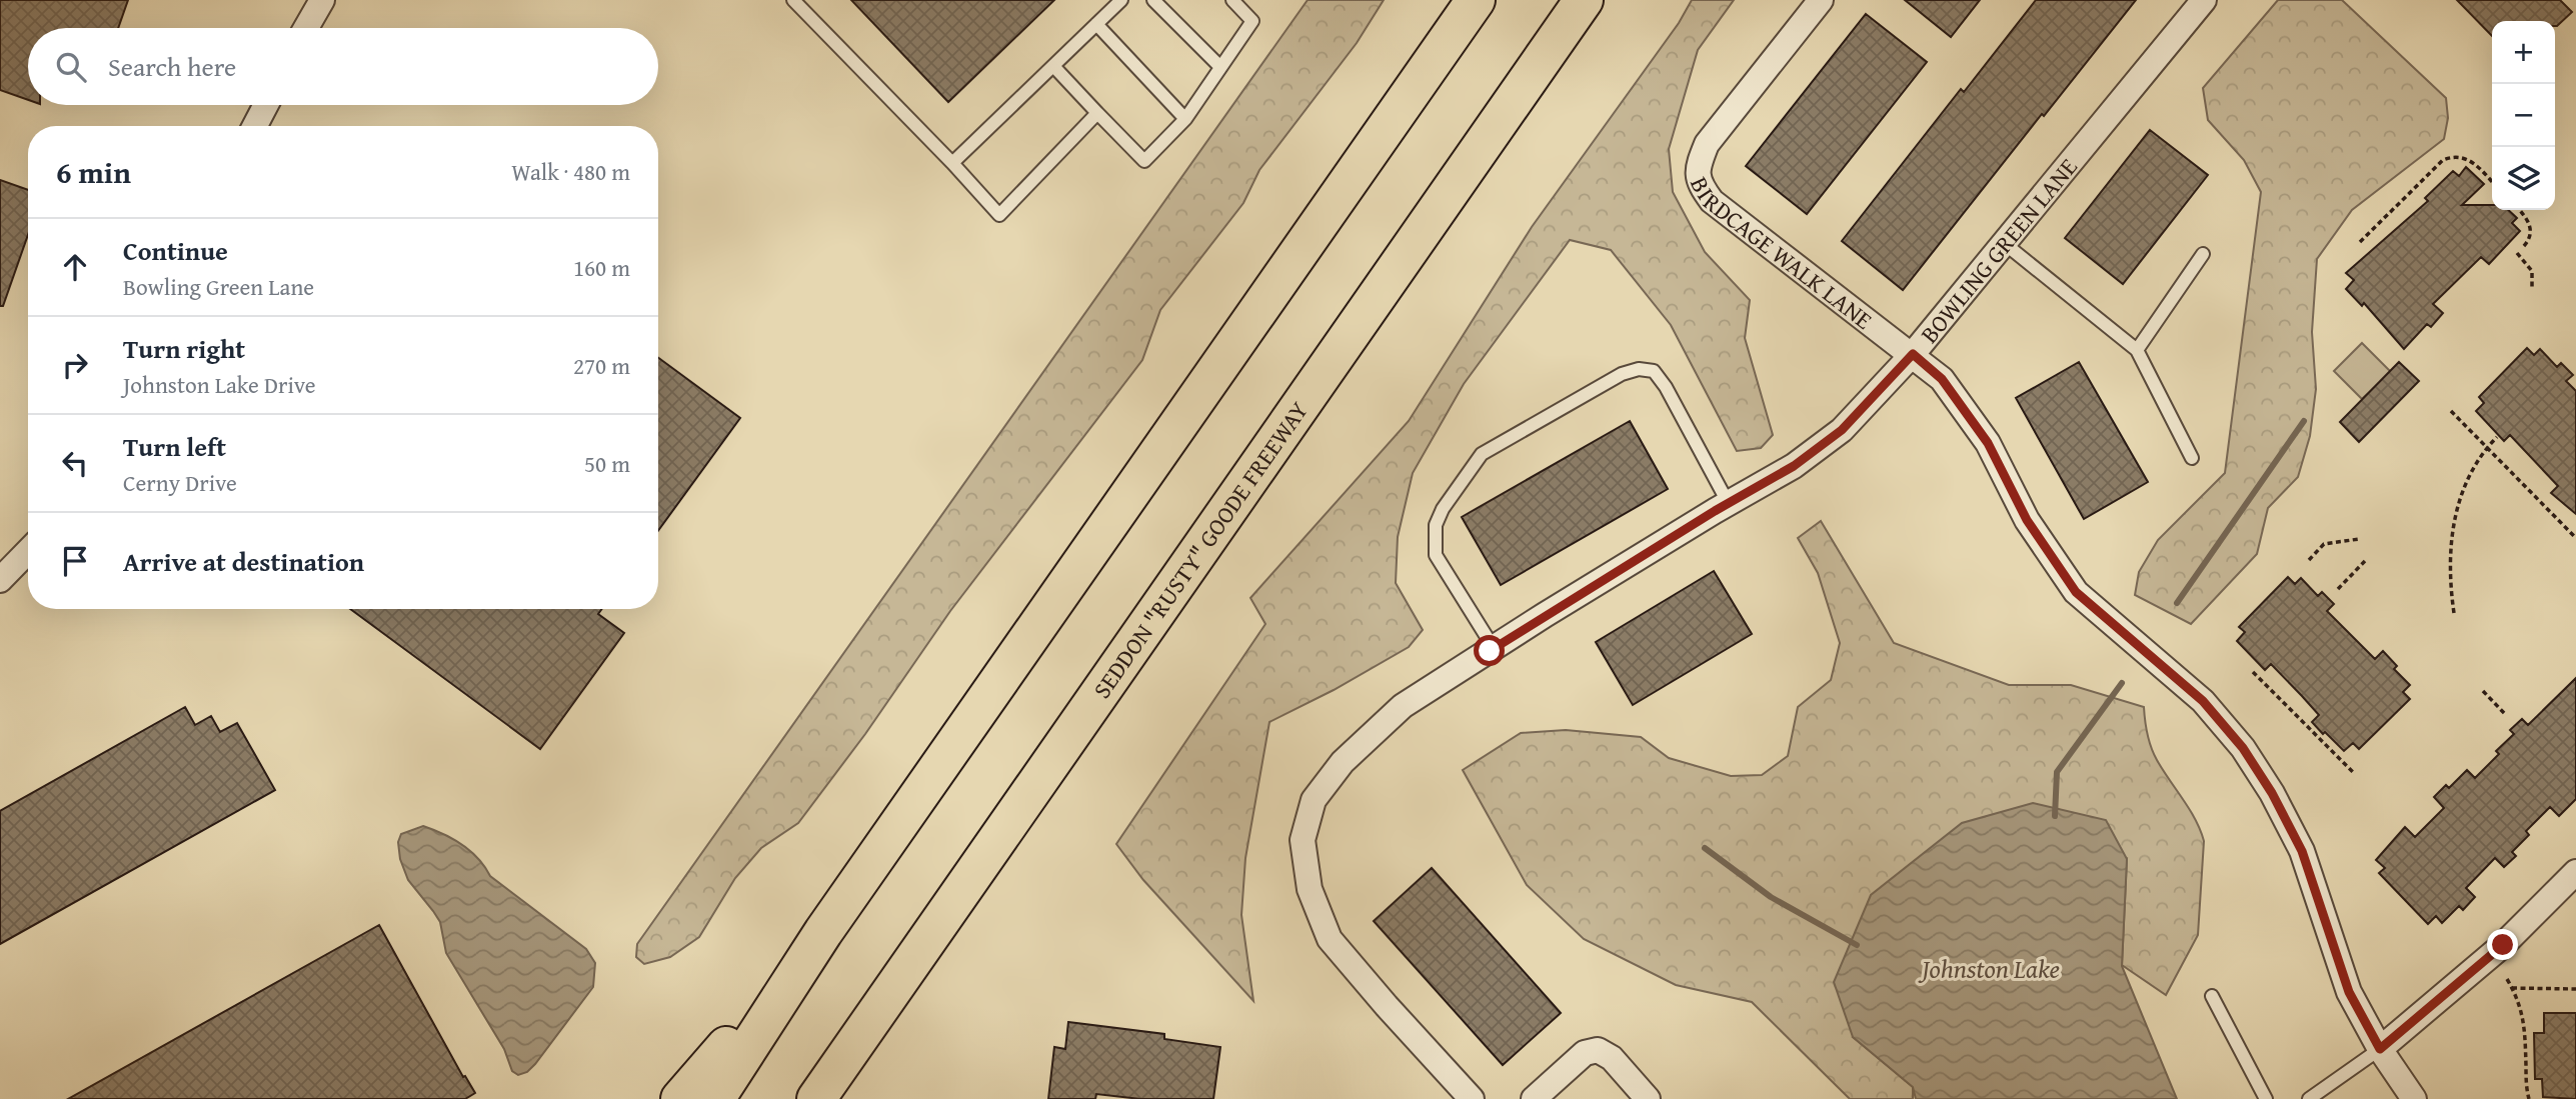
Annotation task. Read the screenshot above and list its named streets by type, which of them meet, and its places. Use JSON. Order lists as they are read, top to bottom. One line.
{"streets":{"highway":["SEDDON \"RUSTY\" GOODE FREEWAY"],"street":["BIRDCAGE WALK LANE","BOWLING GREEN LANE"]},"crossings":[["BIRDCAGE WALK LANE","BOWLING GREEN LANE"]],"water":["Johnston Lake"],"page":{"map_buttons":["+","−"],"search":"Search here","heading":["6 min","Walk · 480 m"],"list":[["Continue","Bowling Green Lane","160 m"],["Turn right","Johnston Lake Drive","270 m"],["Turn left","Cerny Drive","50 m"],"Arrive at destination"]}}
